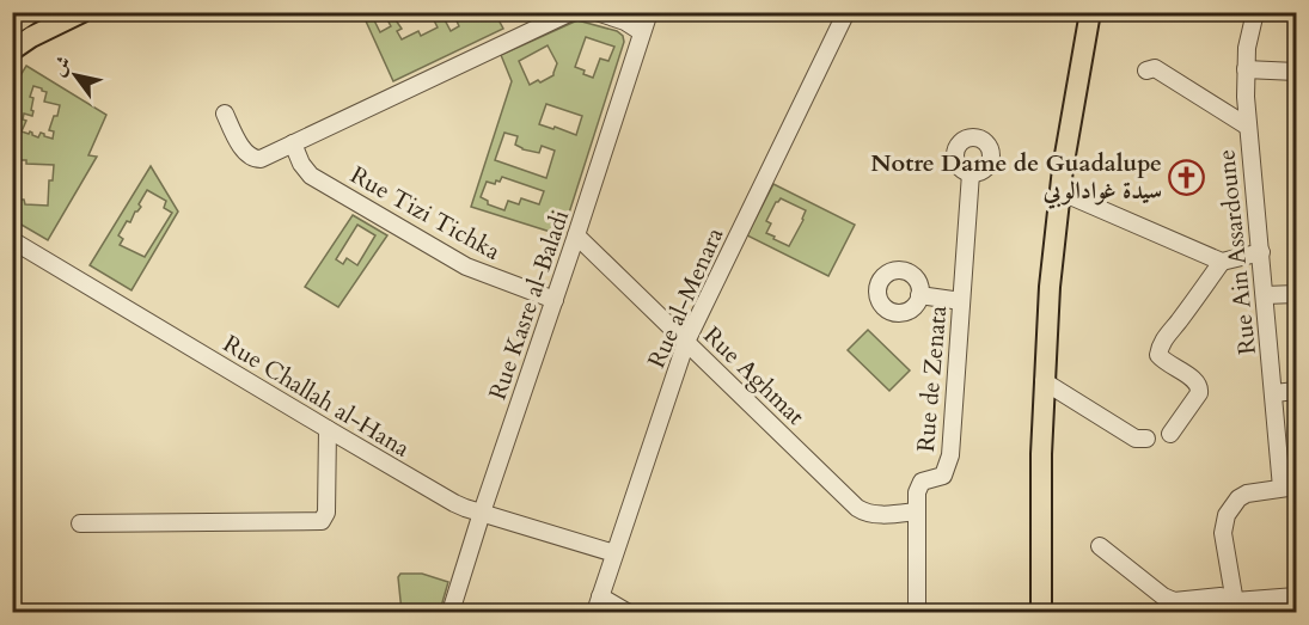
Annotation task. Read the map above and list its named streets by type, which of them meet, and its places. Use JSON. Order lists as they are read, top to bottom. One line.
{"streets":{"street":["Rue Tizi Tichka","Rue Ain Assardoune","Rue al-Menara","Rue Kasre al-Baladi","Rue Aghmat","Rue de Zenata","Rue Challah al-Hana"]},"crossings":[["Rue Tizi Tichka","Rue Kasre al-Baladi"],["Rue al-Menara","Rue Aghmat"],["Rue al-Menara","Rue Challah al-Hana"],["Rue Kasre al-Baladi","Rue Aghmat"],["Rue Kasre al-Baladi","Rue Challah al-Hana"],["Rue Aghmat","Rue de Zenata"]],"places":{"church":["Notre Dame de Guadalupe سيدة غوادالوبي"]},"north":"top left"}
